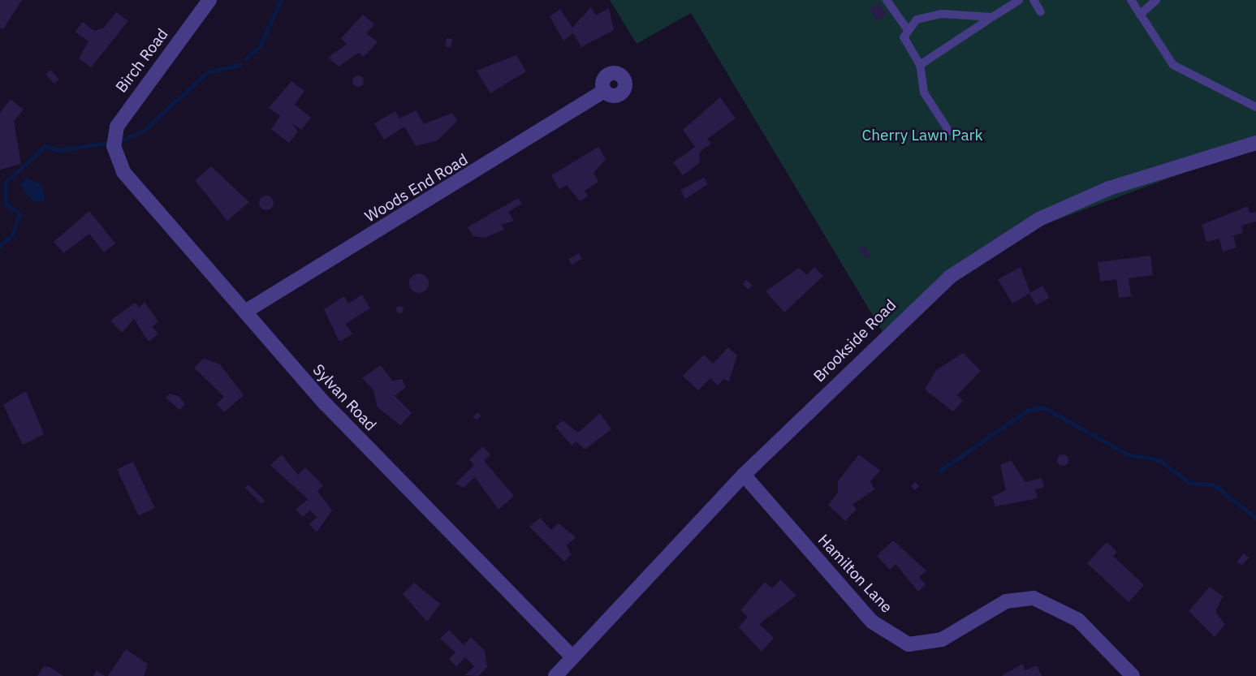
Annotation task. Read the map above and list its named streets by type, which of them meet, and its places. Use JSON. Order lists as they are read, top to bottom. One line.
{"streets":{"street":["Birch Road","Woods End Road","Brookside Road","Sylvan Road","Hamilton Lane"]},"crossings":[["Birch Road","Sylvan Road"],["Woods End Road","Sylvan Road"],["Brookside Road","Sylvan Road"],["Brookside Road","Hamilton Lane"]],"parks":["Cherry Lawn Park"]}
